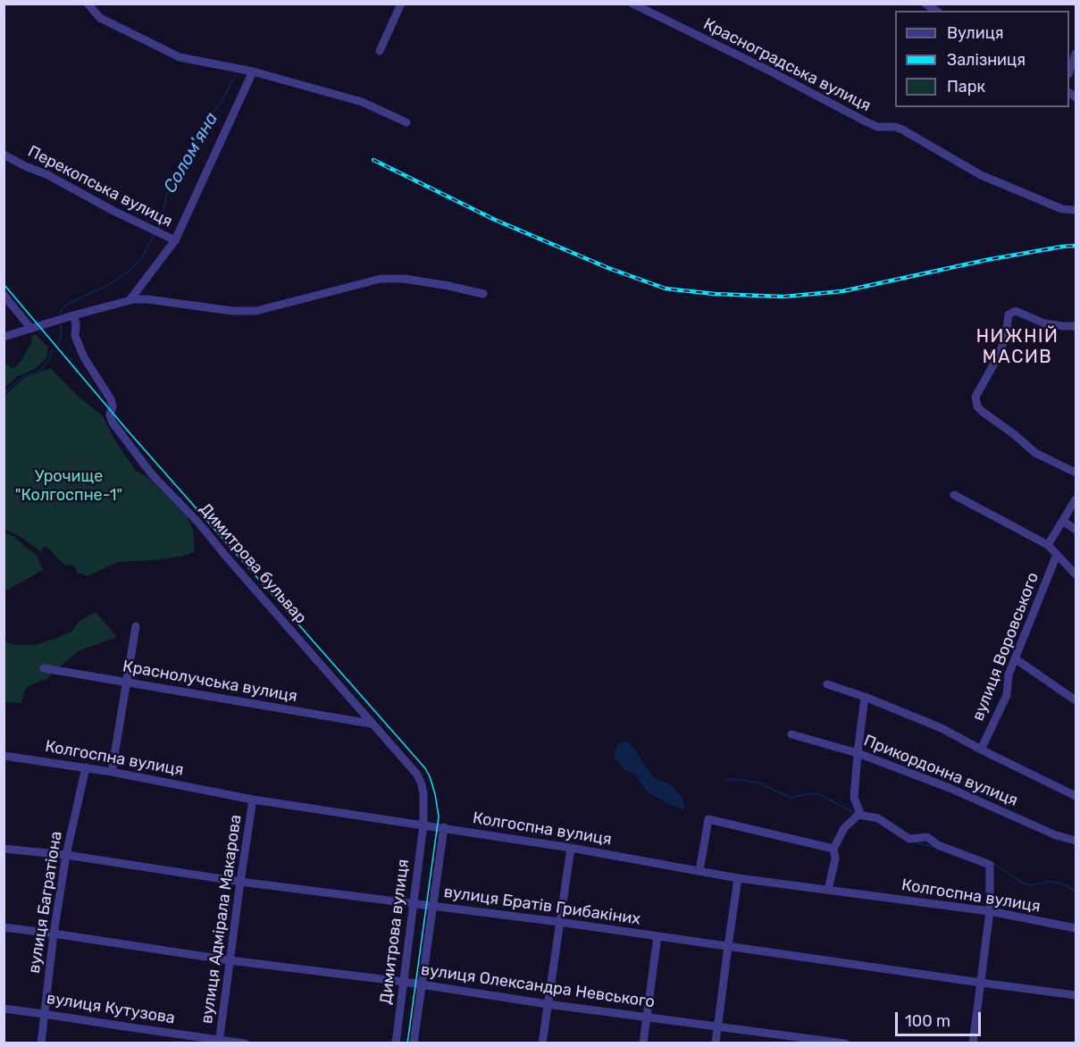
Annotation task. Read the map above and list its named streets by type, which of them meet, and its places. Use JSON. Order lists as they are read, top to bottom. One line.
{"streets":{"street":["Красноградська вулиця","Перекопська вулиця","Димитрова бульвар","вулиця Воровського","Краснолучська вулиця","Колгоспна вулиця","Прикордонна вулиця","вулиця Багратіона","вулиця Братів Грибакіних","вулиця Адмірала Макарова","Димитрова вулиця","вулиця Олександра Невського","вулиця Кутузова"]},"crossings":[["Димитрова бульвар","Краснолучська вулиця"],["Димитрова бульвар","Колгоспна вулиця"],["Димитрова бульвар","Димитрова вулиця"],["Колгоспна вулиця","вулиця Багратіона"],["Колгоспна вулиця","вулиця Адмірала Макарова"],["Колгоспна вулиця","Димитрова вулиця"],["вулиця Багратіона","вулиця Братів Грибакіних"],["вулиця Багратіона","вулиця Олександра Невського"],["вулиця Багратіона","вулиця Кутузова"],["вулиця Братів Грибакіних","вулиця Адмірала Макарова"],["вулиця Братів Грибакіних","Димитрова вулиця"],["вулиця Адмірала Макарова","вулиця Олександра Невського"],["вулиця Адмірала Макарова","вулиця Кутузова"],["Димитрова вулиця","вулиця Олександра Невського"]],"districts":["НИЖНІЙ МАСИВ"],"water":["Солом'яна"],"parks":["Урочище \"Колгоспне-1\""],"legend":["Вулиця","Залізниця","Парк"],"scale_bar":"100 m"}
